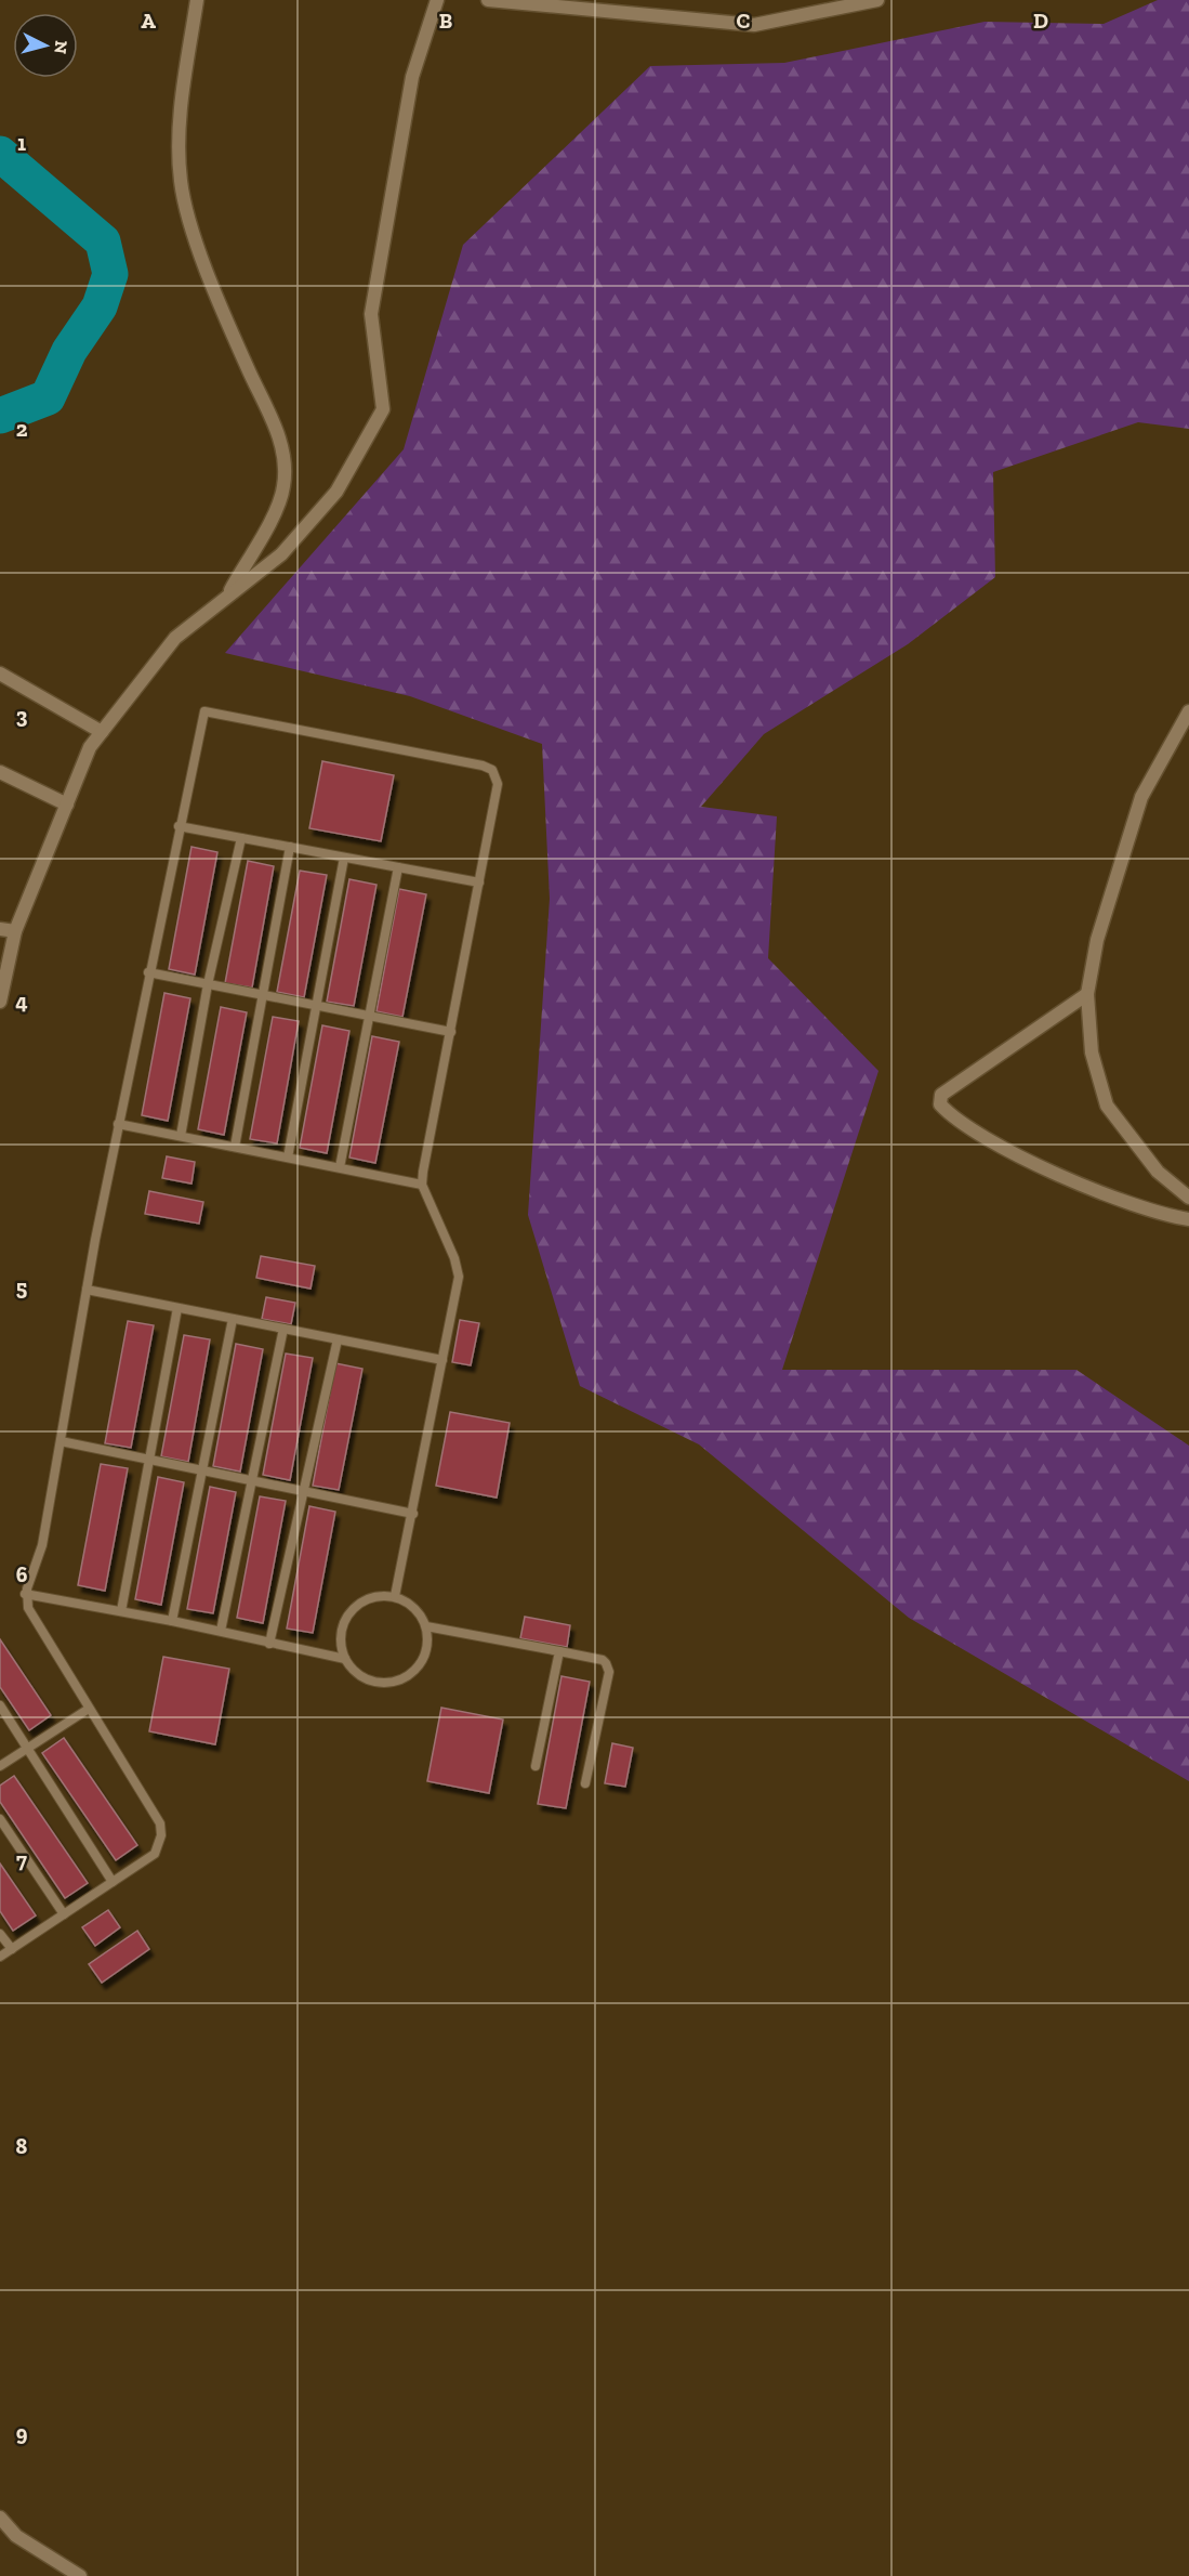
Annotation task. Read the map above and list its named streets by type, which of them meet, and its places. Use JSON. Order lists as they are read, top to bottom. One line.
{"north":"right","grid":{"columns":["A","B","C","D"],"rows":["1","2","3","4","5","6","7","8","9"]}}
